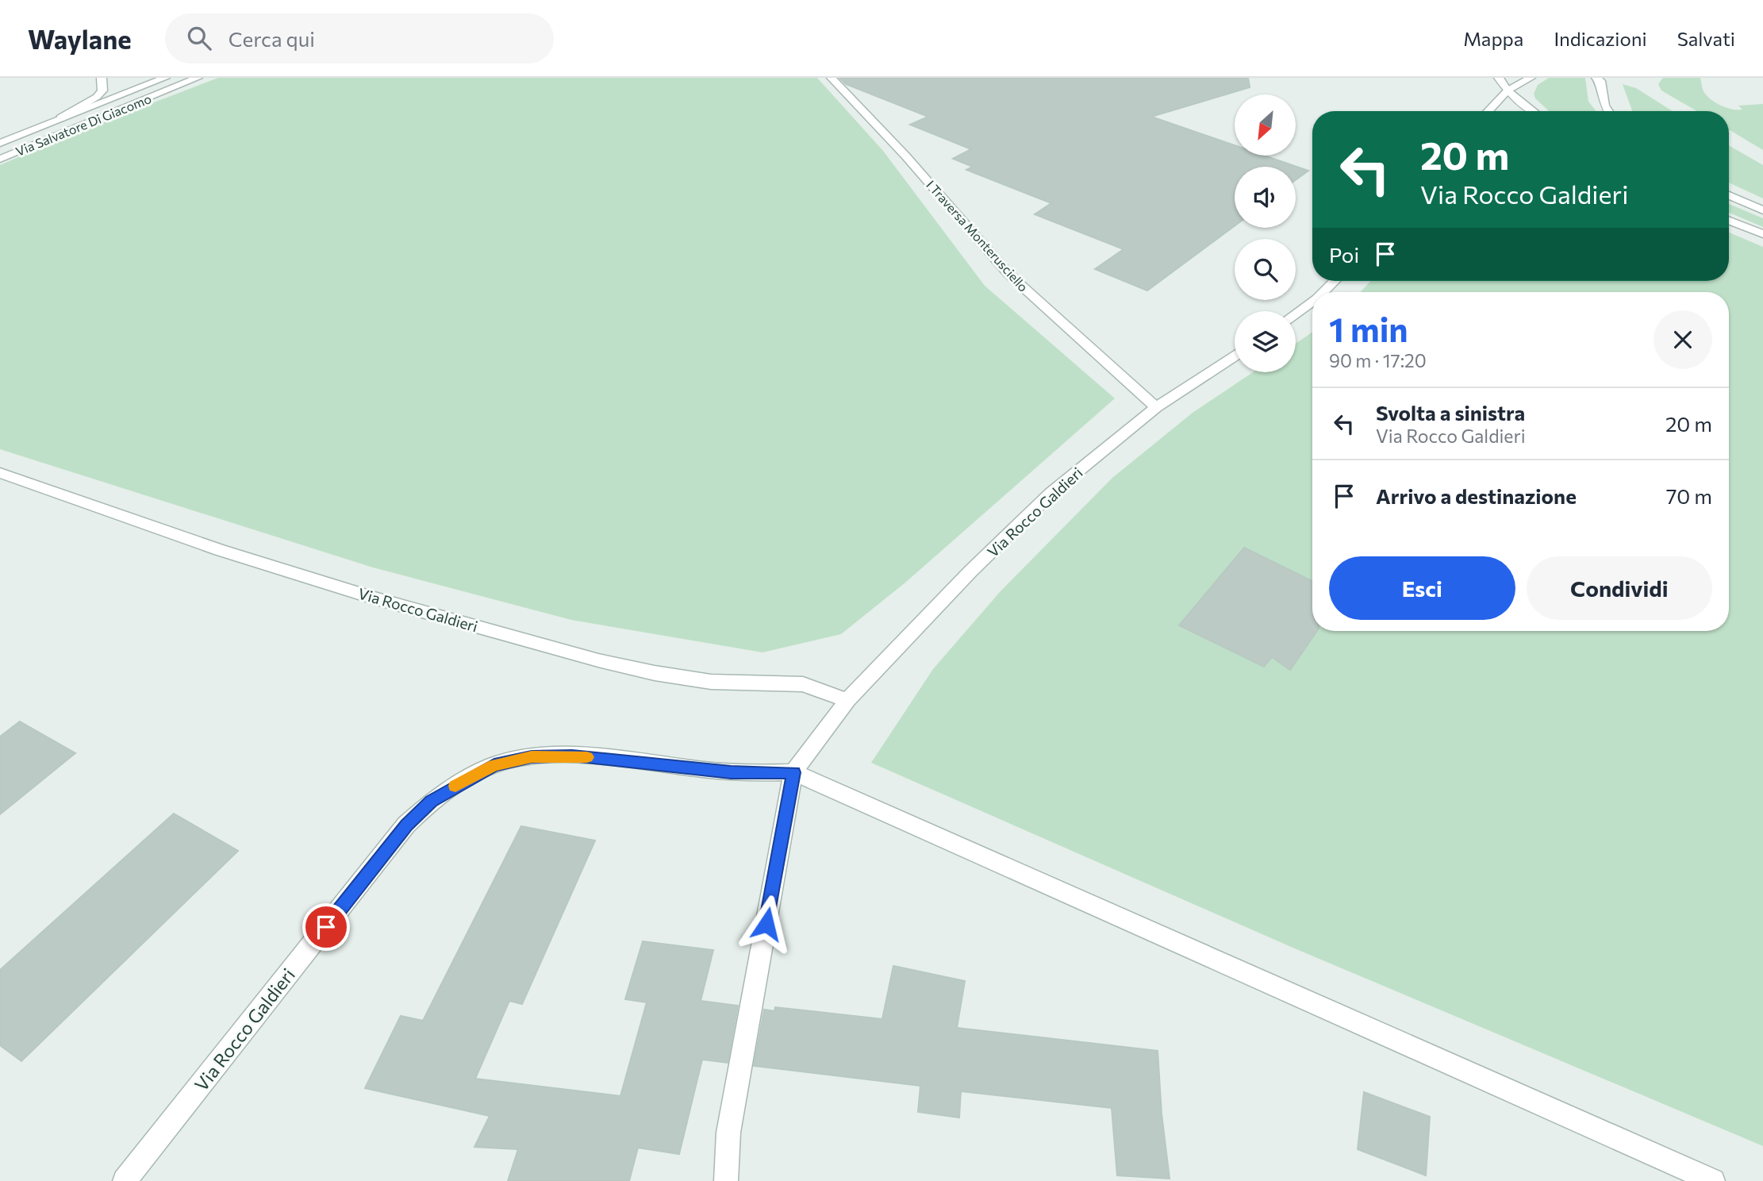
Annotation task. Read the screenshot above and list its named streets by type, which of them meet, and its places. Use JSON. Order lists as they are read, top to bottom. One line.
{"streets":{"street":["Via Salvatore Di Giacomo","I Traversa Monterusciello","Via Rocco Galdieri"]},"crossings":[["I Traversa Monterusciello","Via Rocco Galdieri"]],"north":"bottom left","page":{"header":"Waylane","search":"Cerca qui","nav":["Mappa","Indicazioni","Salvati"],"turn":["20 m","Via Rocco Galdieri"],"then":"Poi","heading":["1 min","90 m · 17:20"],"list":[{"name":"Svolta a sinistra","note":"Via Rocco Galdieri","value":"20 m"},{"name":"Arrivo a destinazione","value":"70 m"}],"buttons":["Esci","Condividi"]}}
